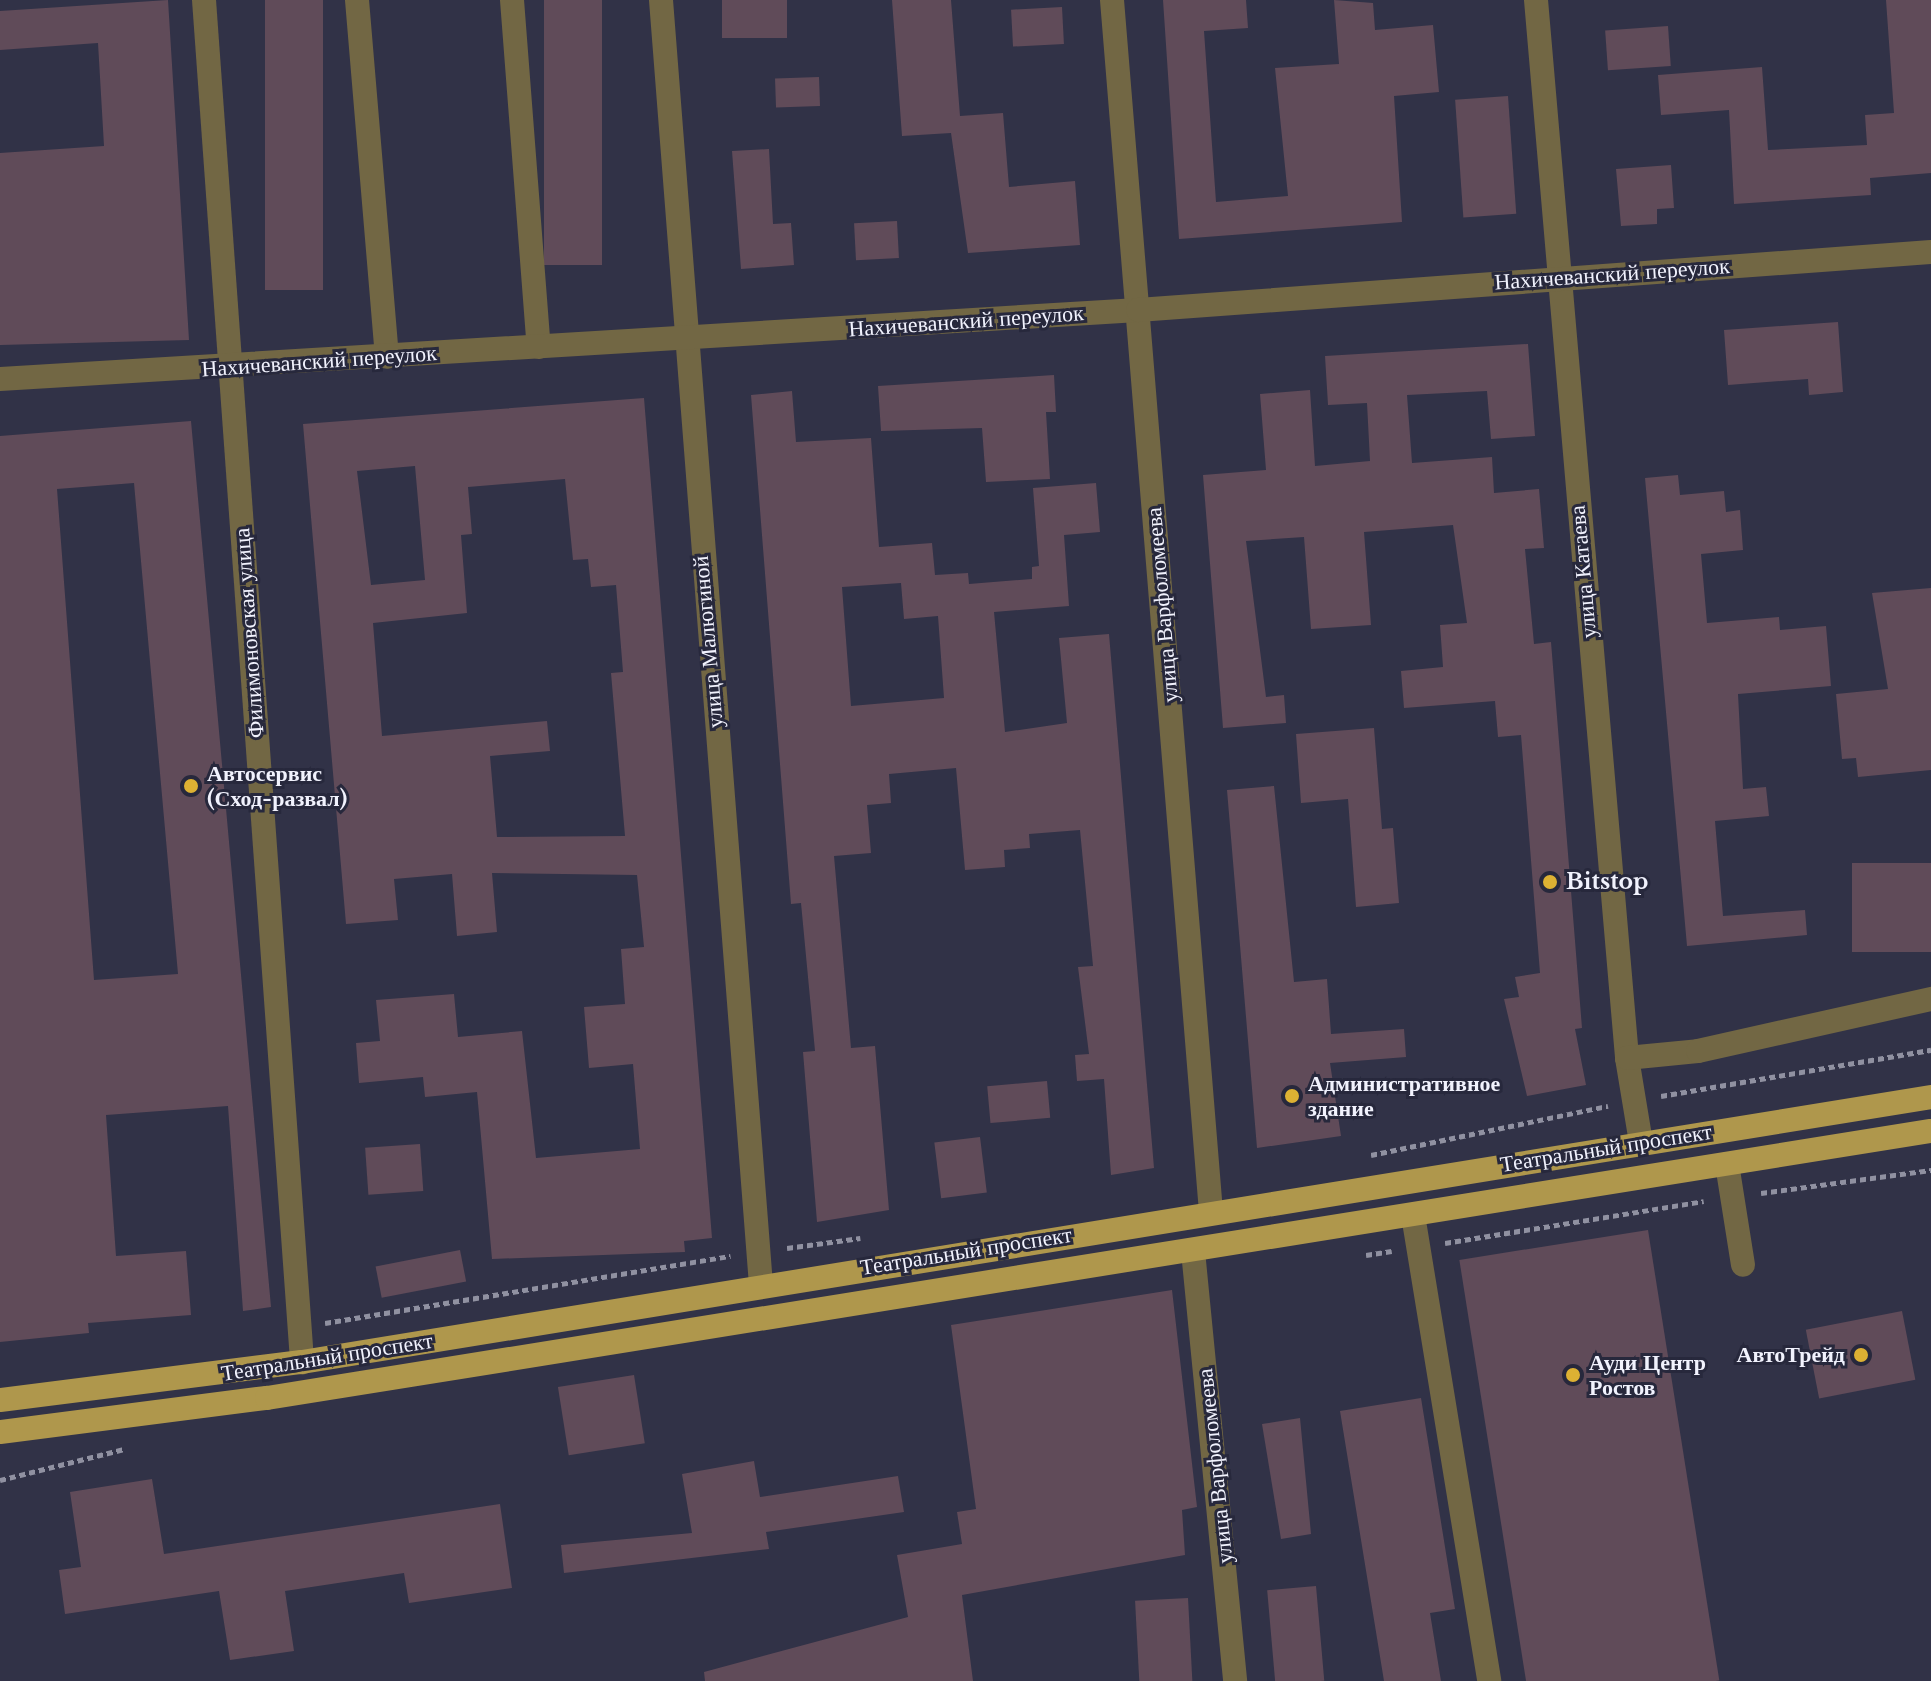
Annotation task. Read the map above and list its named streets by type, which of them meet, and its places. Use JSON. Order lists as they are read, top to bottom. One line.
{"streets":{"main road":["Театральный проспект"],"street":["Нахичеванский переулок","улица Катаева","улица Варфоломеева","Филимоновская улица","улица Малюгиной"]},"crossings":[["Нахичеванский переулок","улица Катаева"],["Нахичеванский переулок","улица Варфоломеева"],["Нахичеванский переулок","Филимоновская улица"],["Нахичеванский переулок","улица Малюгиной"],["улица Катаева","Театральный проспект"],["улица Варфоломеева","Театральный проспект"],["Филимоновская улица","Театральный проспект"],["улица Малюгиной","Театральный проспект"]],"places":["Автосервис (Сход-развал)","Bitstop","Административное здание","АвтоТрейд","Ауди Центр Ростов"]}
